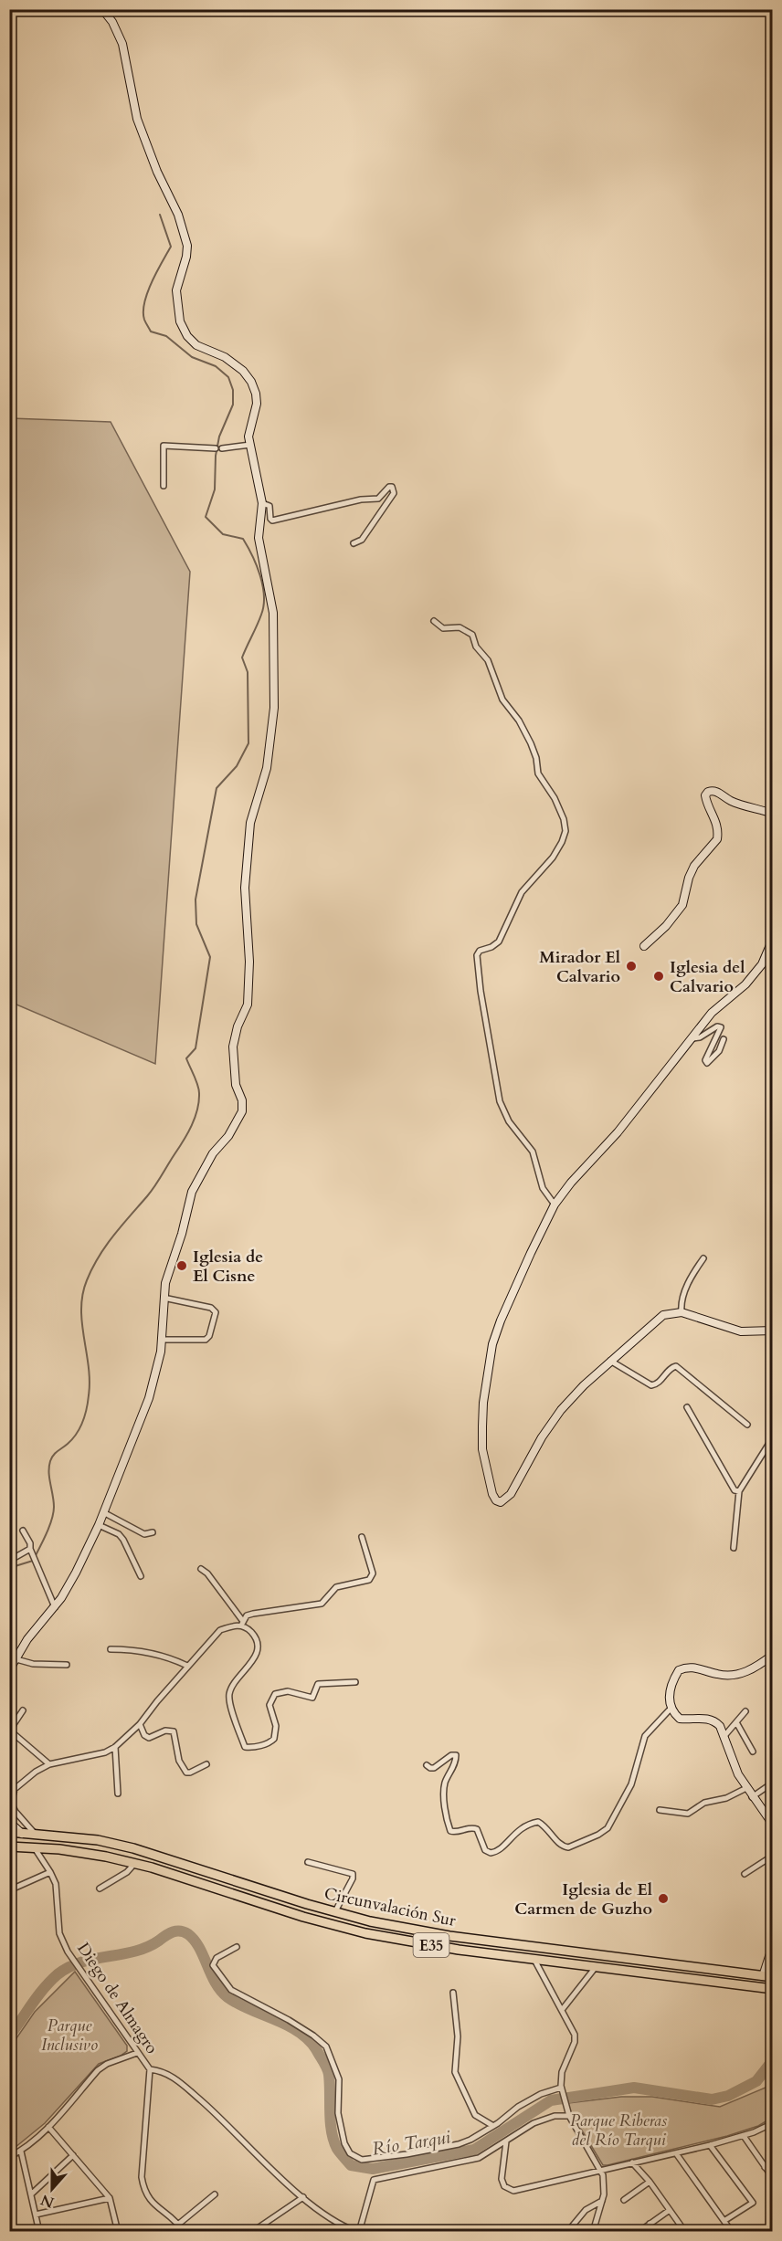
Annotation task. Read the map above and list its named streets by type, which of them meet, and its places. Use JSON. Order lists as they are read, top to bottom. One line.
{"streets":{"highway":["Circunvalación Sur","E35"],"street":["Diego de Almagro"]},"crossings":[["Circunvalación Sur","Diego de Almagro"]],"water":["Río Tarqui"],"parks":["Parque Inclusivo","Parque Riberas del Río Tarqui"],"places":["Mirador El Calvario","Iglesia del Calvario","Iglesia de El Cisne","Iglesia de El Carmen de Guzho"],"north":"bottom"}
